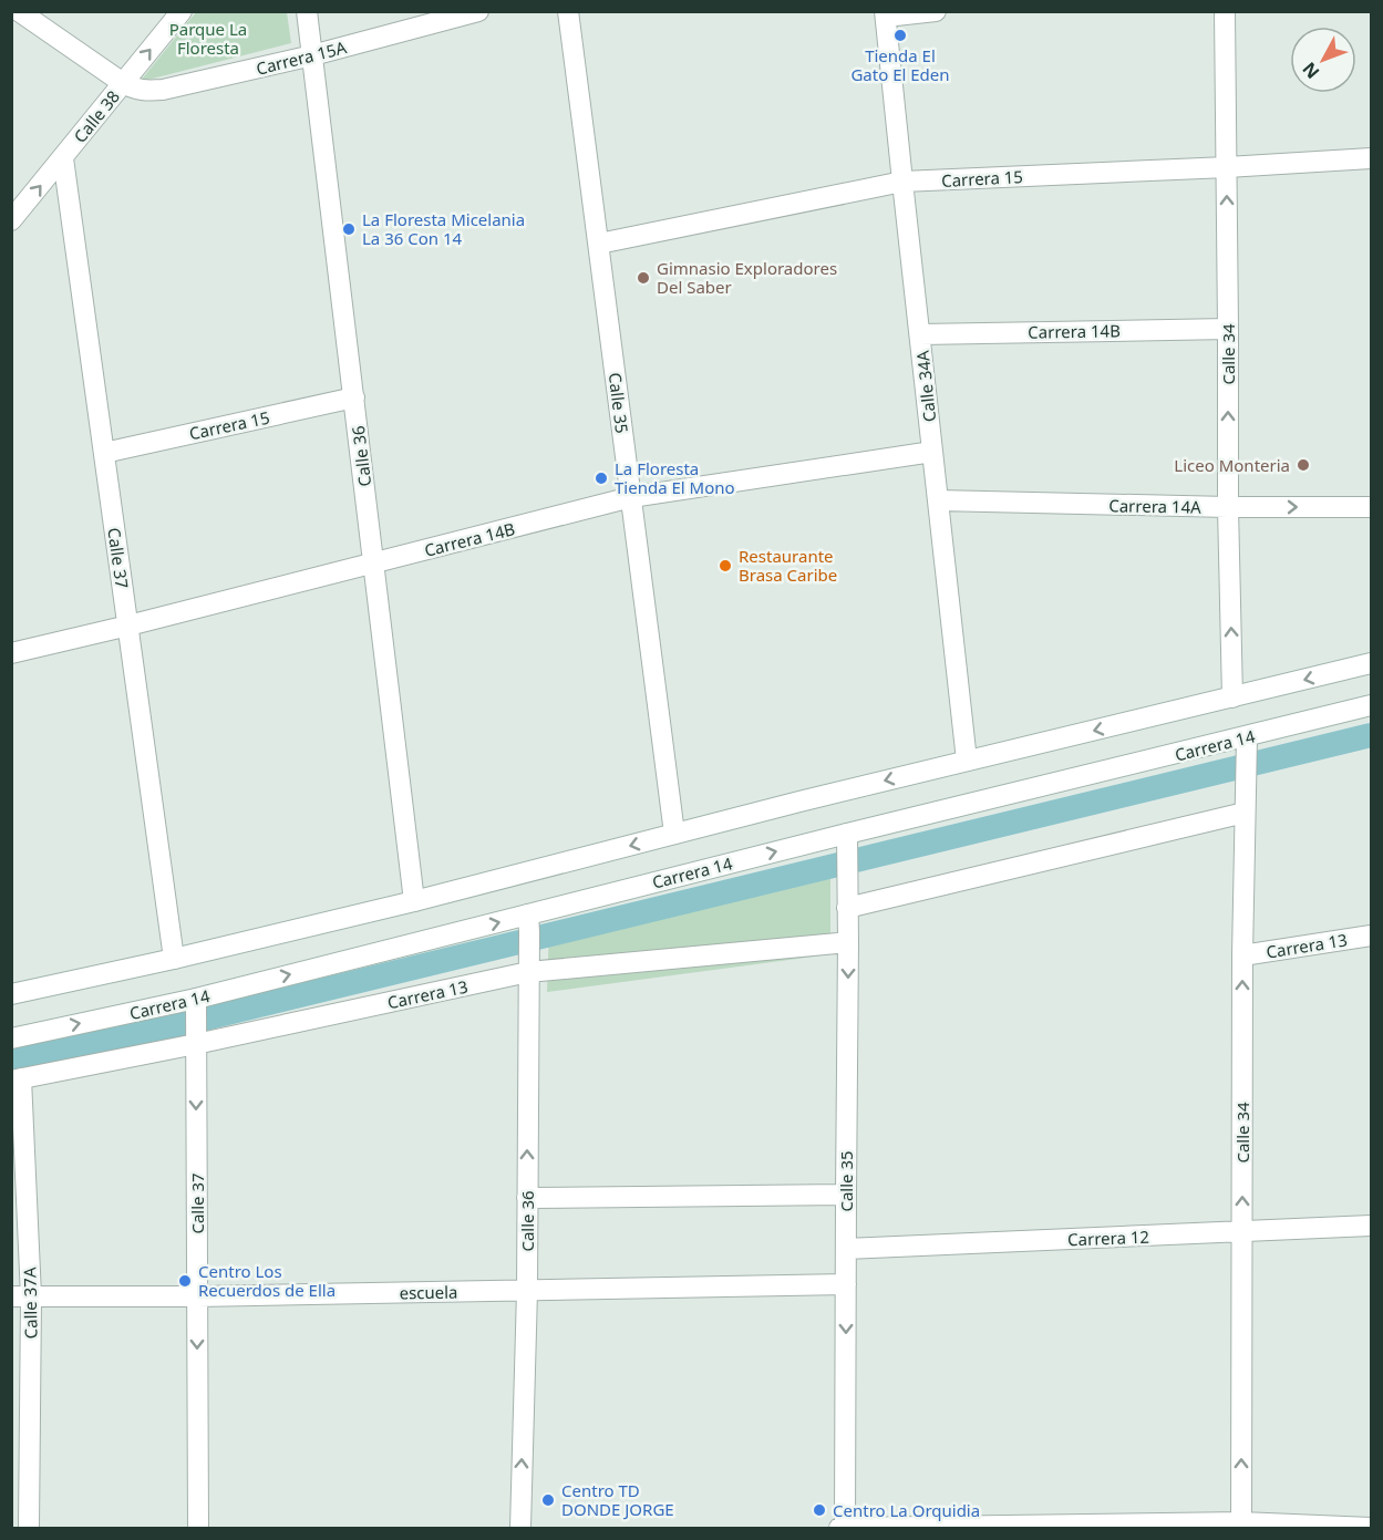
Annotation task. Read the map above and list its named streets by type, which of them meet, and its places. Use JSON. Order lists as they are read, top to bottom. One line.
{"streets":{"street":["Carrera 15A","Calle 38","Carrera 15","Carrera 14B","Calle 34","Calle 34A","Calle 35","Calle 36","Carrera 14A","Calle 37","Carrera 14","Carrera 13","Carrera 12","escuela","Calle 37A"]},"crossings":[["Carrera 15A","Calle 38"],["Carrera 15A","Calle 36"],["Calle 38","Calle 37"],["Carrera 15","Calle 34"],["Carrera 15","Calle 34A"],["Carrera 15","Calle 35"],["Carrera 15","Calle 36"],["Carrera 15","Calle 37"],["Carrera 14B","Calle 34"],["Carrera 14B","Calle 34A"],["Carrera 14B","Calle 35"],["Carrera 14B","Calle 36"],["Carrera 14B","Calle 37"],["Calle 34","Carrera 14A"],["Calle 34","Carrera 14"],["Calle 34","Carrera 13"],["Calle 34","Carrera 12"],["Calle 34A","Carrera 14A"],["Calle 35","Carrera 14"],["Calle 35","Carrera 13"],["Calle 35","Carrera 12"],["Calle 35","escuela"],["Calle 36","Carrera 14"],["Calle 36","Carrera 13"],["Calle 36","escuela"],["Calle 37","Carrera 14"],["Calle 37","Carrera 13"],["Calle 37","escuela"],["Carrera 13","Calle 37A"],["escuela","Calle 37A"]],"one_way":["Calle 38","Calle 34","Calle 37"],"parks":["Parque La Floresta"],"places":["Tienda El Gato El Eden","La Floresta Micelania La 36 Con 14","Gimnasio Exploradores Del Saber","Liceo Monteria","La Floresta Tienda El Mono","Restaurante Brasa Caribe","Centro Los Recuerdos de Ella","Centro TD DONDE JORGE","Centro La Orquidia"],"north":"bottom left"}
